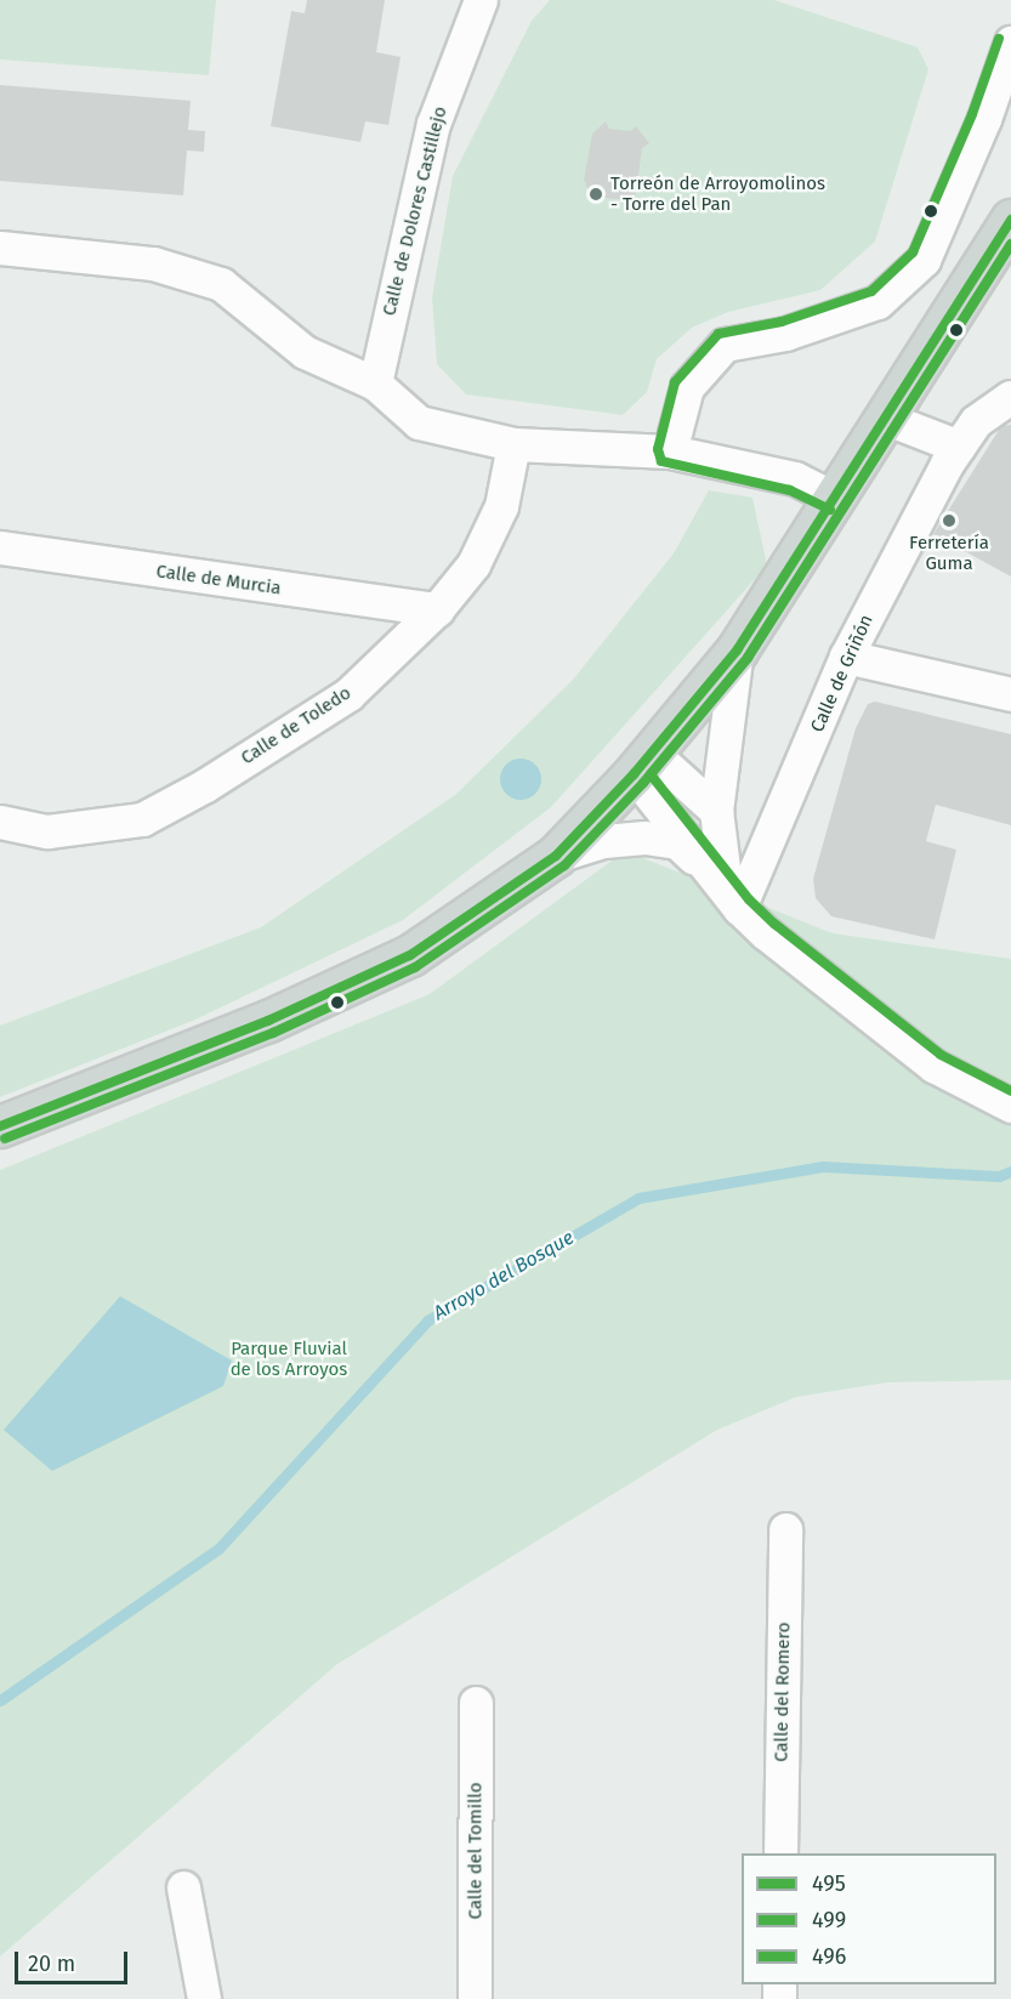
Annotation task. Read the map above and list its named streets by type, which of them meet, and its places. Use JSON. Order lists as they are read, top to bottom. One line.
{"streets":{"street":["Calle de Dolores Castillejo","Calle de Murcia","Calle de Griñón","Calle de Toledo","Calle del Romero","Calle del Tomillo"]},"crossings":[["Calle de Murcia","Calle de Toledo"]],"water":["Arroyo del Bosque"],"parks":["Parque Fluvial de los Arroyos"],"places":["Torreón de Arroyomolinos - Torre del Pan","Ferretería Guma"],"lines":["transit line 496","transit line 495","transit line 499"],"legend":["495","499","496"],"scale_bar":"20 m"}
